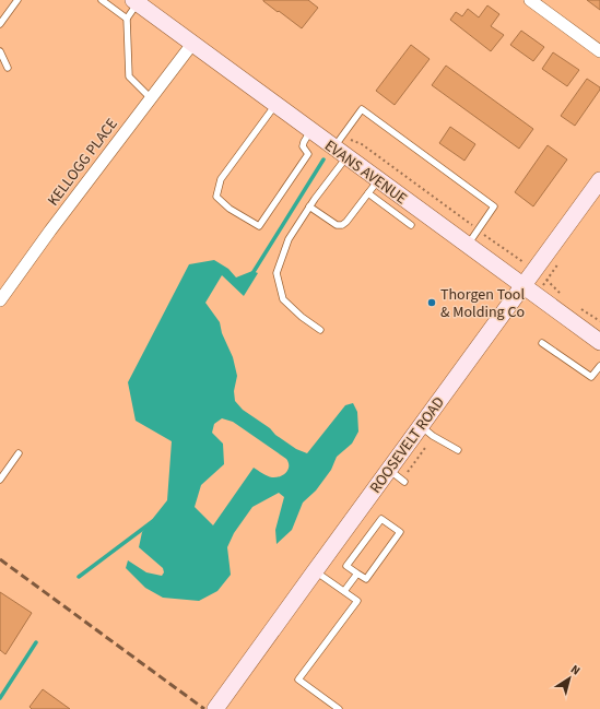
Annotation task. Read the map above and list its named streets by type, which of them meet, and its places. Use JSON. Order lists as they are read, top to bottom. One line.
{"streets":{"street":["KELLOGG PLACE","EVANS AVENUE","ROOSEVELT ROAD"]},"crossings":[["KELLOGG PLACE","EVANS AVENUE"],["EVANS AVENUE","ROOSEVELT ROAD"]],"places":["Thorgen Tool & Molding Co"],"north":"top right"}
